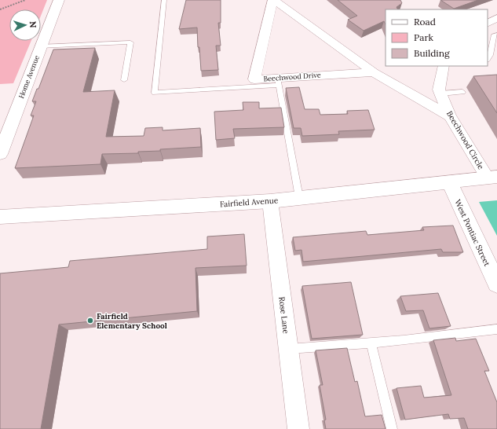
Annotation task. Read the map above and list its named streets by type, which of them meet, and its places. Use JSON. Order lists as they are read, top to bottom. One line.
{"streets":{"main road":["Home Avenue","Fairfield Avenue","West Pontiac Street"],"street":["Beechwood Drive","Beechwood Circle","Rose Lane"]},"crossings":[["Beechwood Drive","Beechwood Circle"],["Beechwood Circle","Fairfield Avenue"],["Fairfield Avenue","West Pontiac Street"],["Fairfield Avenue","Rose Lane"]],"places":["Fairfield Elementary School"],"legend":["Road","Park","Building"],"north":"right"}
